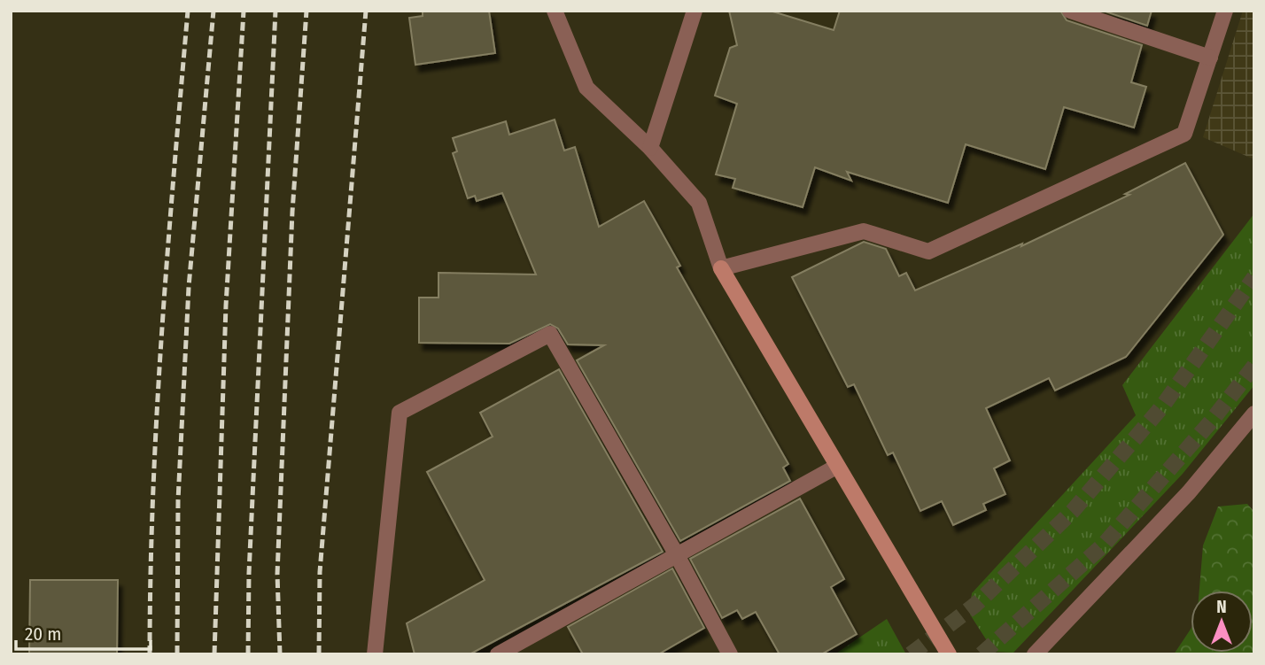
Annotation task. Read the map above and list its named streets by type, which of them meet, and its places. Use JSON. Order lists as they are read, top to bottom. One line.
{"scale_bar":"20 m","north":"top"}
